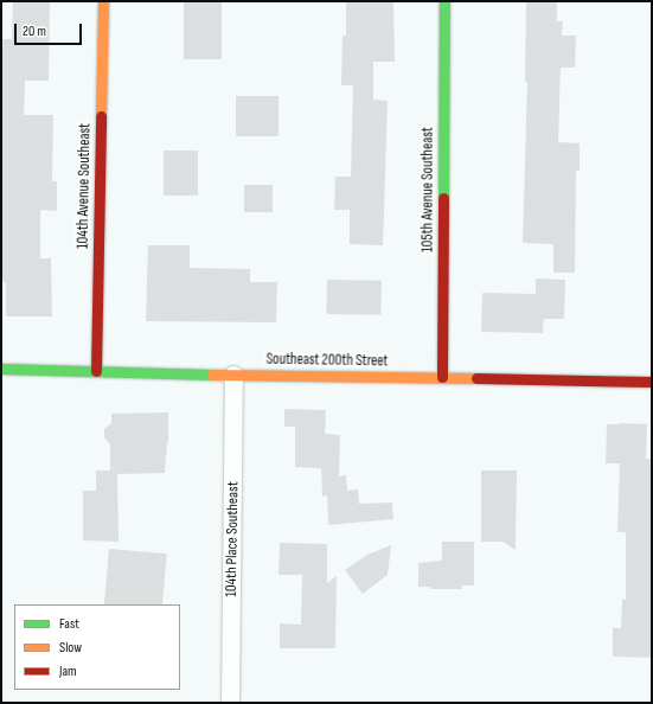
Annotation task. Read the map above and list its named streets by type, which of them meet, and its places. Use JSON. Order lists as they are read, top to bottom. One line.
{"streets":{"street":["104th Avenue Southeast","105th Avenue Southeast","Southeast 200th Street","104th Place Southeast"]},"crossings":[["104th Avenue Southeast","Southeast 200th Street"],["105th Avenue Southeast","Southeast 200th Street"],["Southeast 200th Street","104th Place Southeast"]],"legend":["Fast","Slow","Jam"],"scale_bar":"20 m"}
